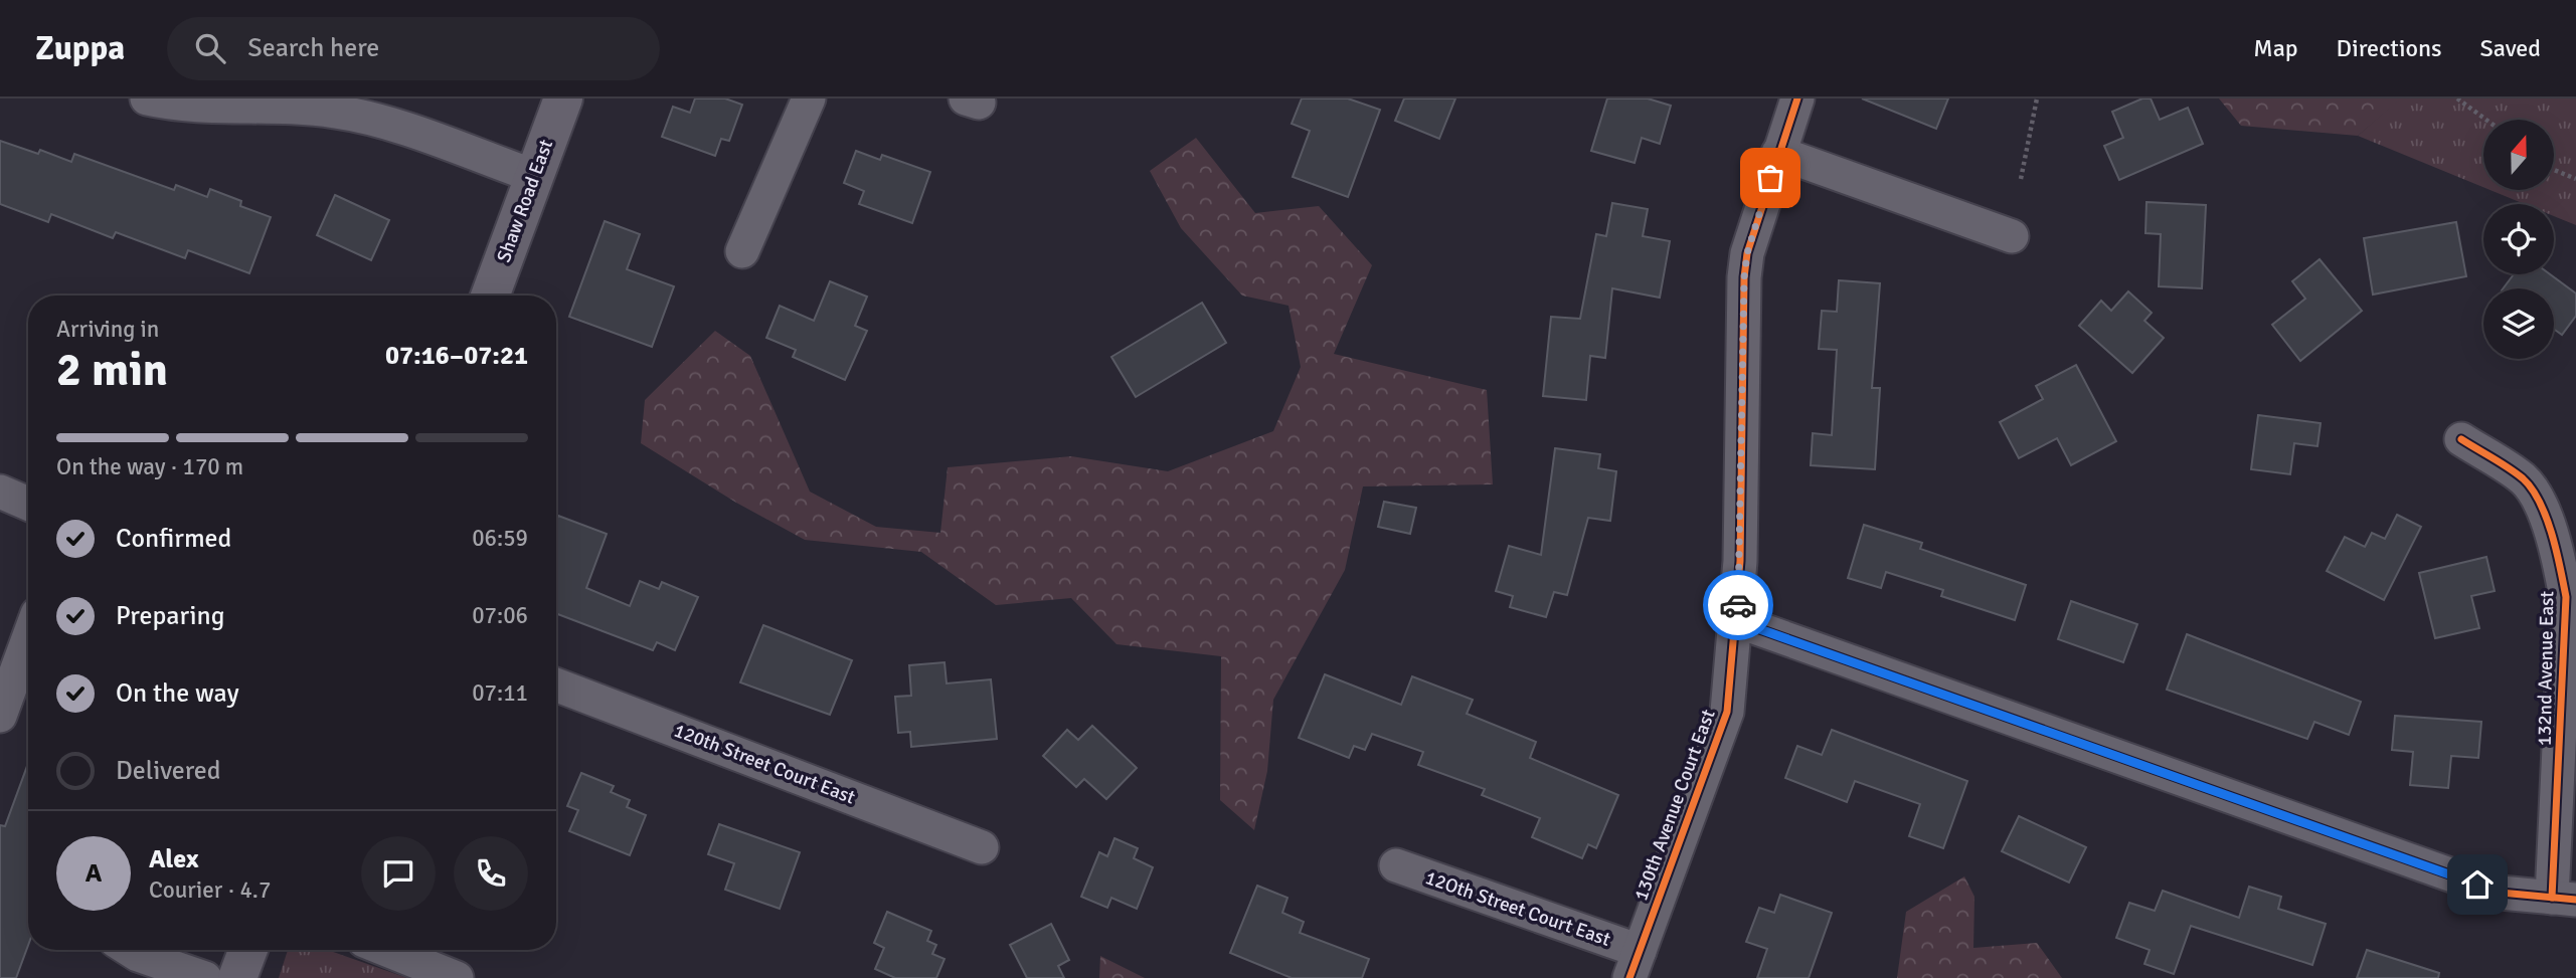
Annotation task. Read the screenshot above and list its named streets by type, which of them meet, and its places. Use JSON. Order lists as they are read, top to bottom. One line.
{"streets":{"main road":["Shaw Road East"],"street":["132nd Avenue East","120th Street Court East","130th Avenue Court East","12Oth Street Court East"]},"crossings":[["130th Avenue Court East","12Oth Street Court East"]],"north":"top","page":{"header":"Zuppa","search":"Search here","nav":["Map","Directions","Saved"],"heading":["2 min","Arriving in","07:16–07:21"],"panel":["Alex","Courier · 4.7"],"bar":"On the way · 170 m","list":[["Confirmed","06:59"],["Preparing","07:06"],["On the way","07:11"],"Delivered"],"round":"A"}}
